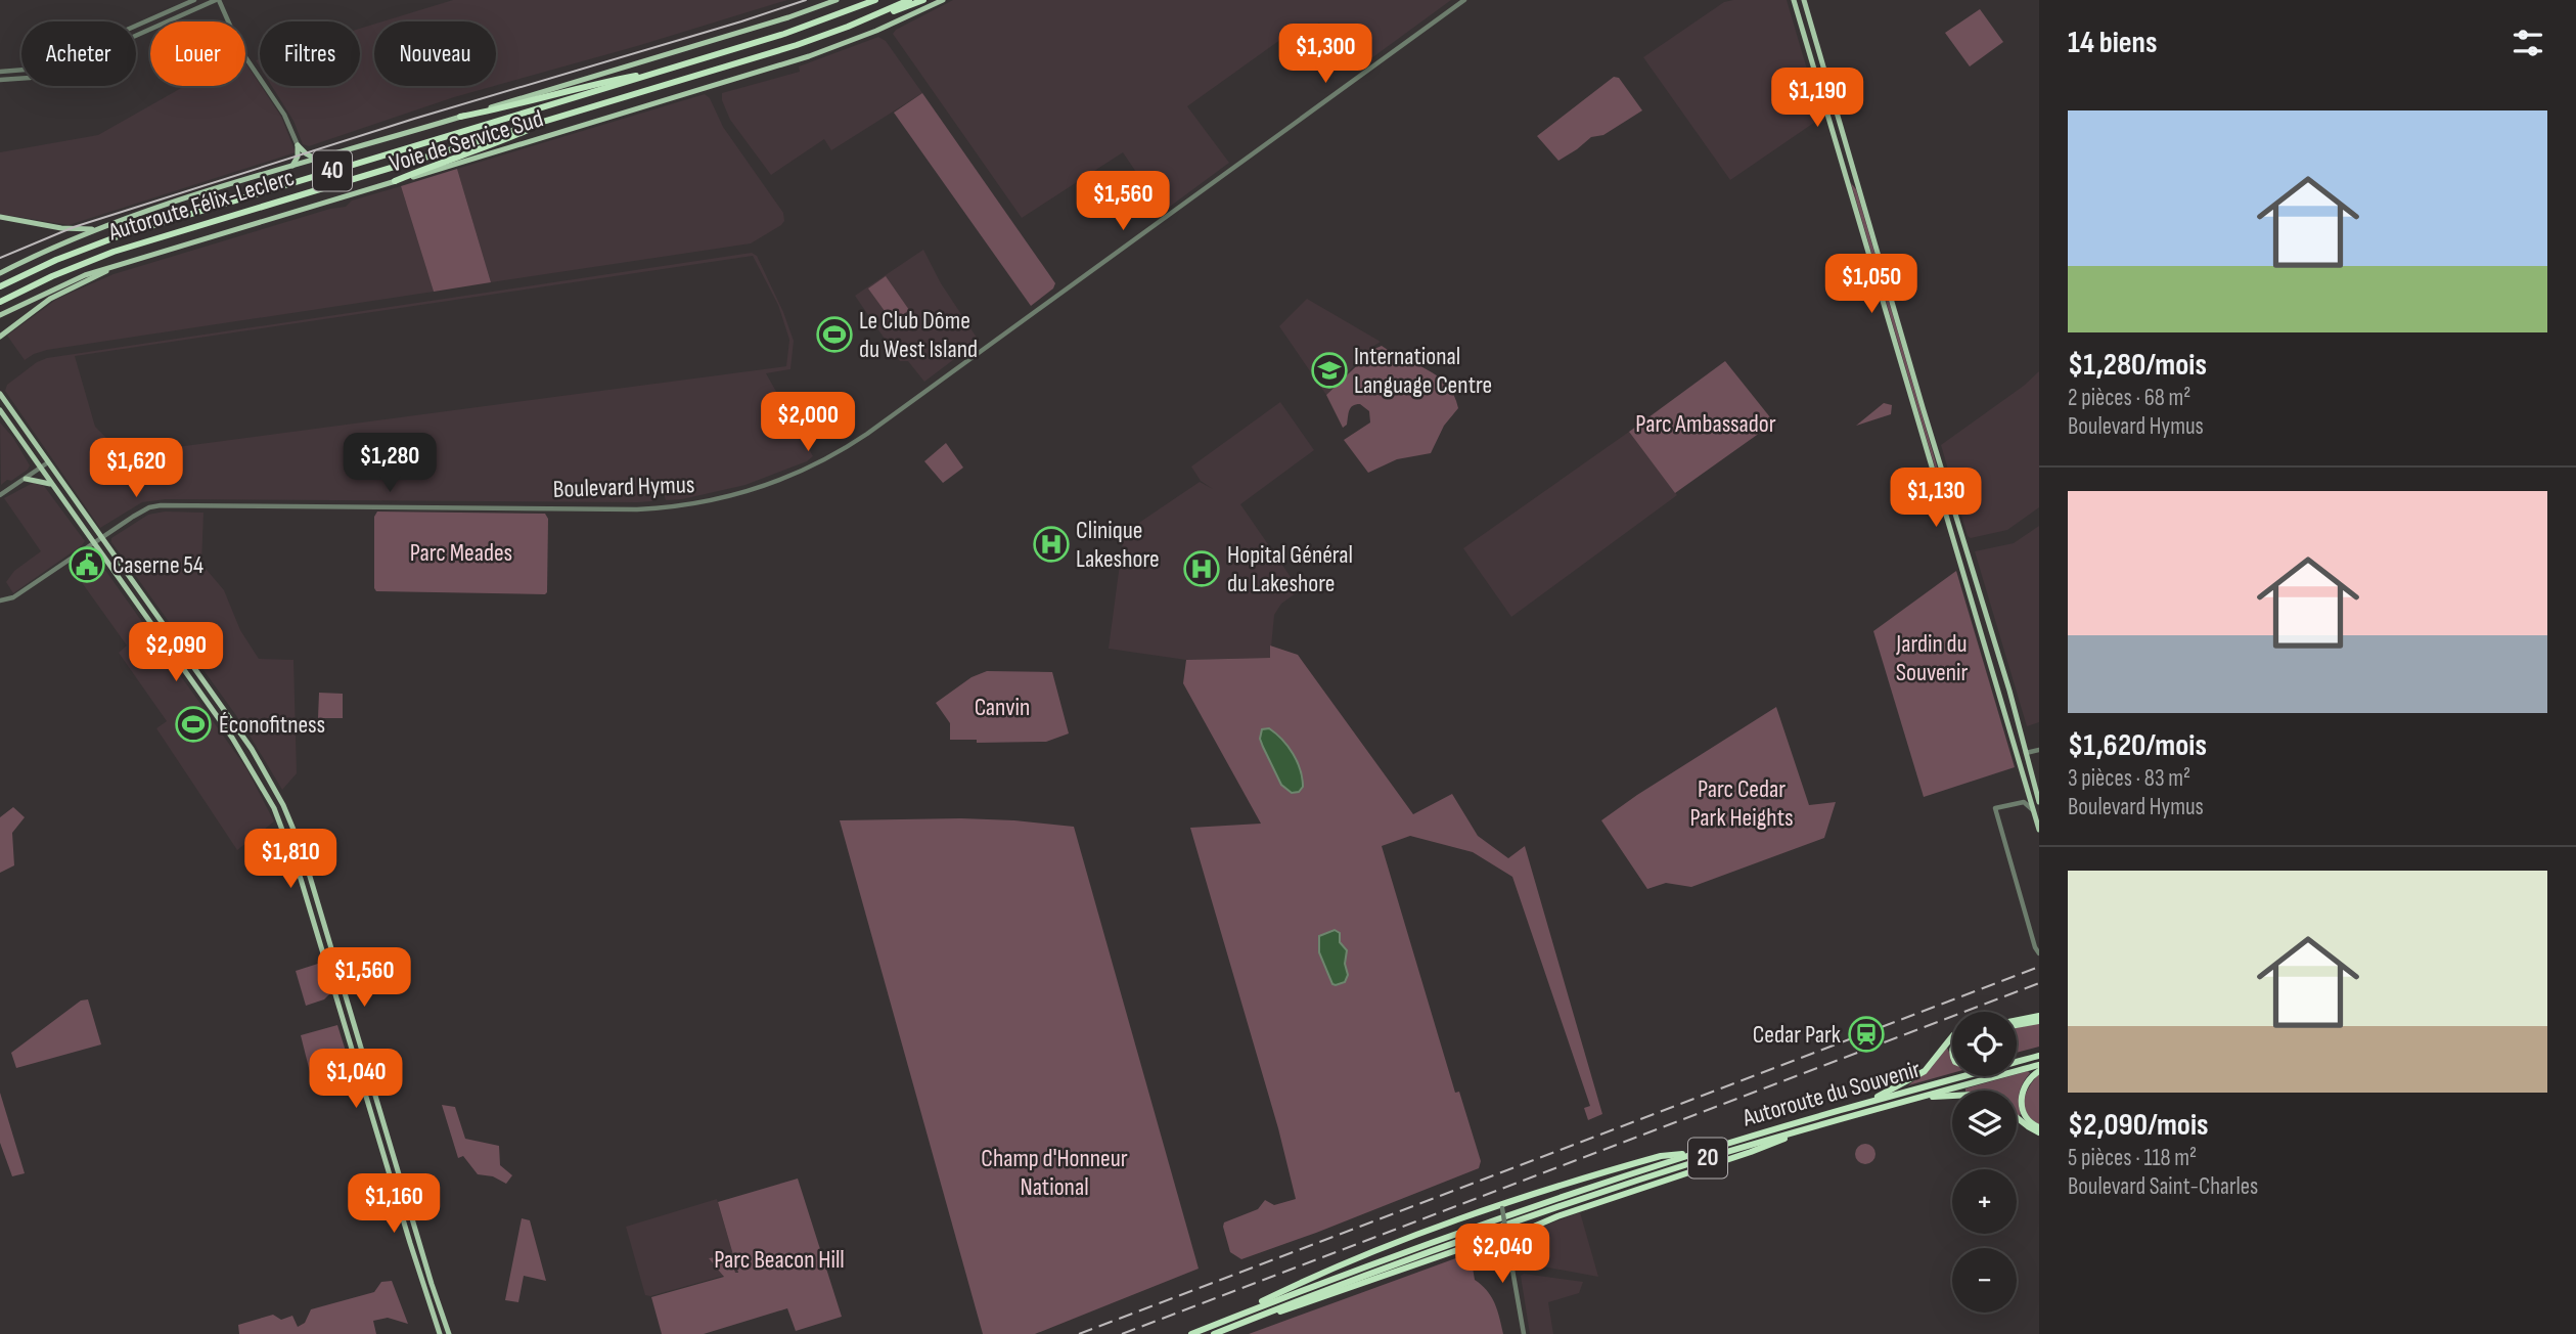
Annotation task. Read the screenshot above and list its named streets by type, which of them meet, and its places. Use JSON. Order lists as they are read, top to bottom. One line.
{"streets":{"highway":["40","Autoroute Félix-Leclerc","Autoroute du Souvenir","20"],"main road":["Voie de Service Sud"],"street":["Boulevard Hymus"]},"parks":["Parc Ambassador","Parc Meades","Jardin du Souvenir","Canvin","Parc Cedar Park Heights","Champ d'Honneur National","Parc Beacon Hill"],"places":{"sports":["Le Club Dôme du West Island","Éconofitness"],"school or university":["International Language Centre"],"hospital":["Clinique Lakeshore","Hopital Général du Lakeshore"],"public building":["Caserne 54"],"station":["Cedar Park"]},"page":{"heading":"14 biens","chip":["Acheter","Louer","Filtres","Nouveau"],"price":["$1,300","$1,190","$1,560","$1,050","$2,000","$1,280","$1,620","$1,130","$2,090","$1,810","$1,560","$1,040","$1,160","$2,040"],"list":[{"name":"$1,280/mois","note":"2 pièces · 68 m² · Boulevard Hymus"},{"name":"$1,620/mois","note":"3 pièces · 83 m² · Boulevard Hymus"},{"name":"$2,090/mois","note":"5 pièces · 118 m² · Boulevard Saint-Charles"}],"map_buttons":["+","−"]}}
